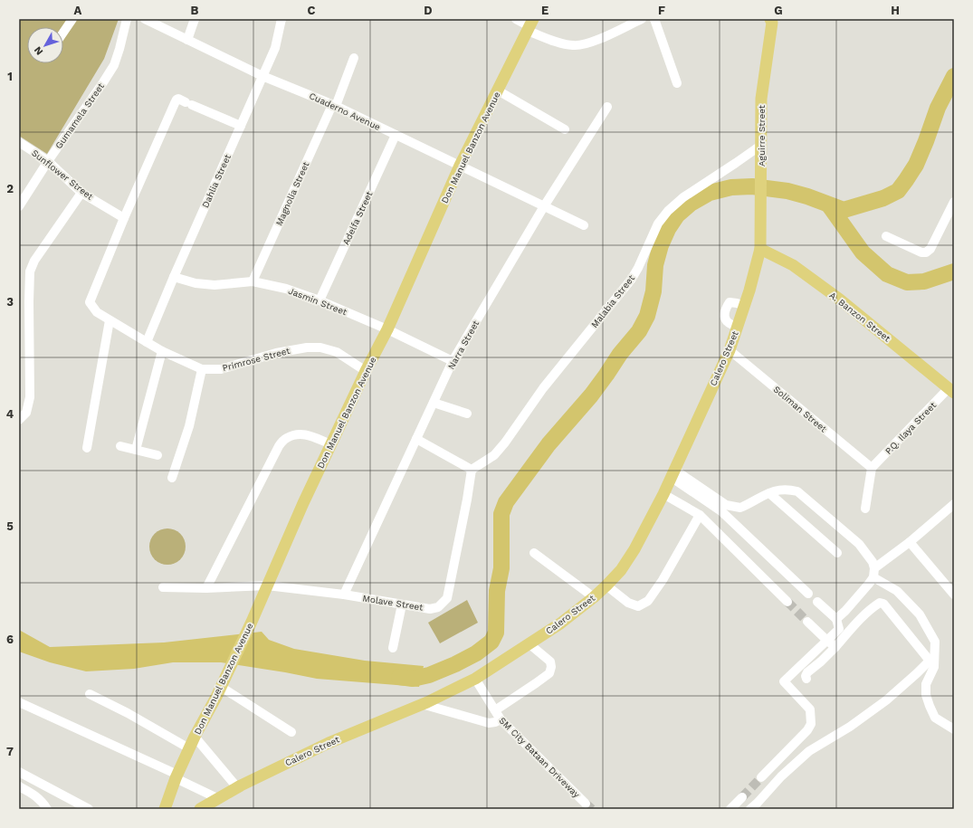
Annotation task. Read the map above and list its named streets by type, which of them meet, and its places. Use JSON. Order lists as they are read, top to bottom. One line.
{"streets":{"main road":["Aguirre Street","Don Manuel Banzon Avenue","A. Banzon Street","Calero Street"],"street":["Cuaderno Avenue","Gumamela Street","Sunflower Street","Dahlia Street","Magnolia Street","Adelfa Street","Jasmin Street","Malabia Street","Narra Street","Primrose Street","Soliman Street","P.Q. Ilaya Street","Molave Street","SM City Bataan Driveway"]},"crossings":[["Cuaderno Avenue","Don Manuel Banzon Avenue"],["Cuaderno Avenue","Dahlia Street"],["Cuaderno Avenue","Magnolia Street"],["Cuaderno Avenue","Adelfa Street"],["Cuaderno Avenue","Narra Street"],["Gumamela Street","Sunflower Street"],["Aguirre Street","Malabia Street"],["Aguirre Street","A. Banzon Street"],["Aguirre Street","Calero Street"],["Don Manuel Banzon Avenue","Jasmin Street"],["Don Manuel Banzon Avenue","Primrose Street"],["Don Manuel Banzon Avenue","Molave Street"],["Sunflower Street","Primrose Street"],["Dahlia Street","Jasmin Street"],["Dahlia Street","Primrose Street"],["Magnolia Street","Jasmin Street"],["Adelfa Street","Jasmin Street"],["Jasmin Street","Narra Street"],["Malabia Street","Molave Street"],["A. Banzon Street","Calero Street"],["A. Banzon Street","P.Q. Ilaya Street"],["Narra Street","Molave Street"],["Calero Street","Soliman Street"],["Calero Street","SM City Bataan Driveway"],["Soliman Street","P.Q. Ilaya Street"]],"north":"bottom left","grid":{"columns":["A","B","C","D","E","F","G","H"],"rows":["1","2","3","4","5","6","7"]}}
